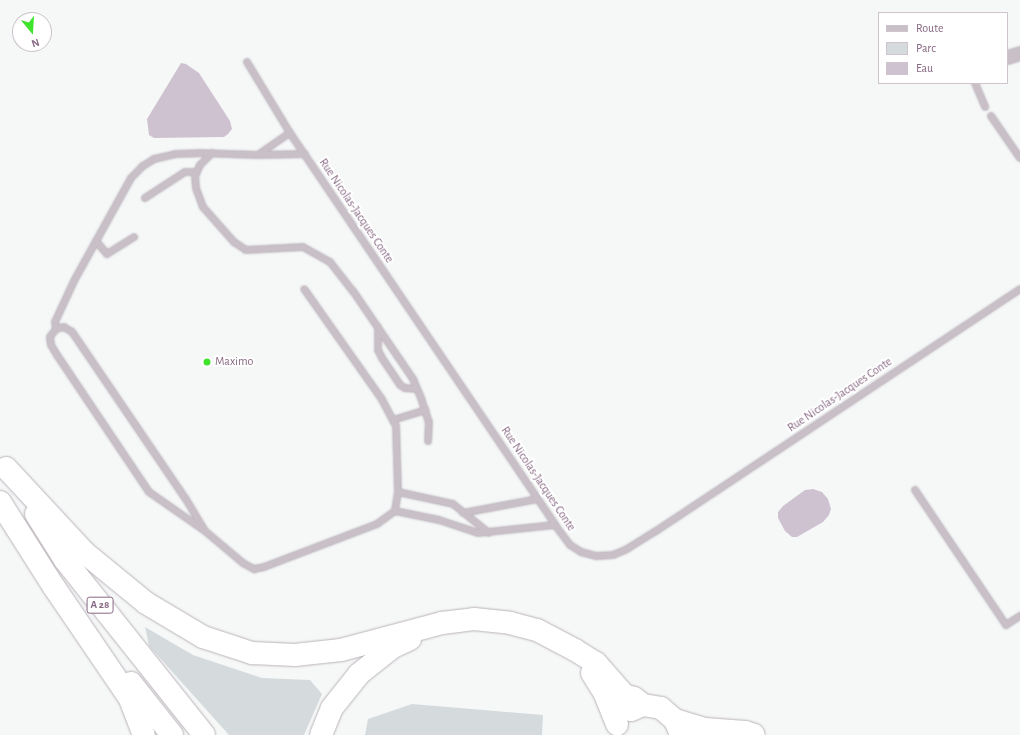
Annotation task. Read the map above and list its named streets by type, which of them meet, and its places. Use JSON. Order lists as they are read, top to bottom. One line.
{"streets":{"highway":["A 28"],"lane":["Rue Nicolas-Jacques Conte"]},"places":["Maximo"],"legend":["Route","Parc","Eau"],"north":"bottom"}
